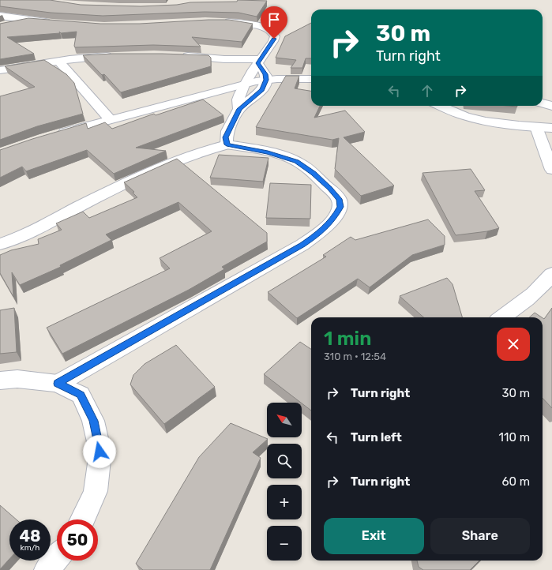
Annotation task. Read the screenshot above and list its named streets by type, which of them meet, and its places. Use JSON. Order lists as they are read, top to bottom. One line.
{"north":"top left","page":{"turn":["30 m","Turn right"],"heading":["1 min","310 m · 12:54"],"list":[{"name":"Turn right","value":"30 m"},{"name":"Turn left","value":"110 m"},{"name":"Turn right","value":"60 m"}],"map_buttons":["+","−"],"buttons":["Exit","Share"],"speed":"48 km/h","limit":"50"}}
